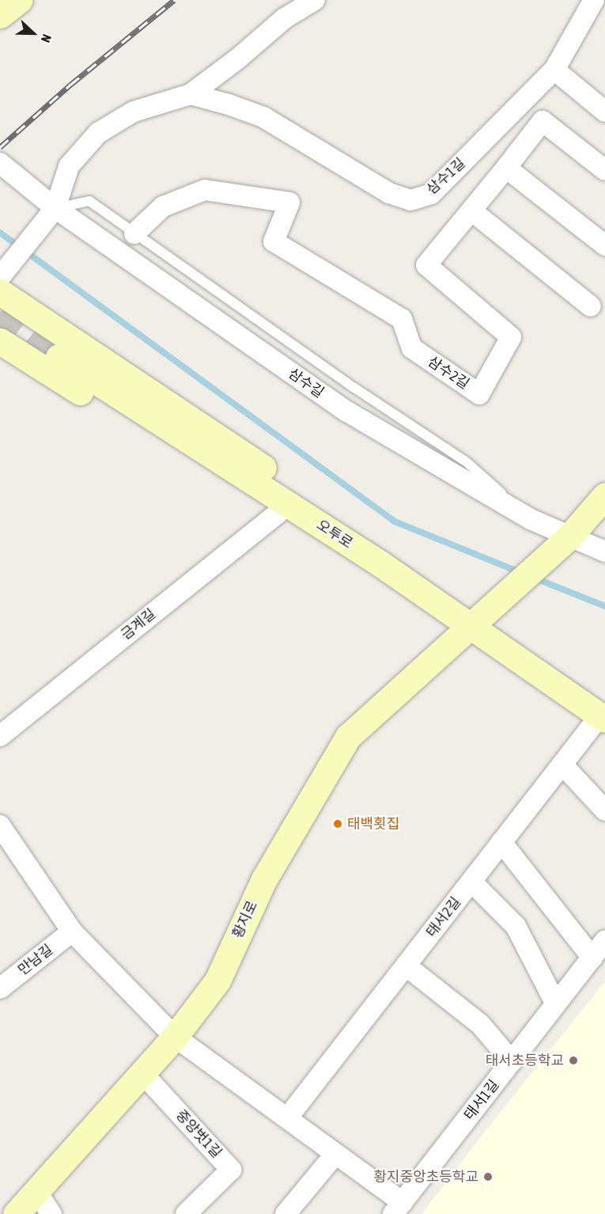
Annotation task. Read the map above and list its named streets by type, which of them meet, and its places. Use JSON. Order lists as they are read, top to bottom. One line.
{"streets":{"street":["삼수1길","삼수2길","삼수길","오투로","금계길","태서2길","황지로","만남길","태서1길","중앙벗1길"]},"crossings":[["삼수길","황지로"],["오투로","태서2길"],["오투로","황지로"],["황지로","중앙벗1길"]],"places":["태백횟집","태서초등학교","황지중앙초등학교"],"north":"right"}
